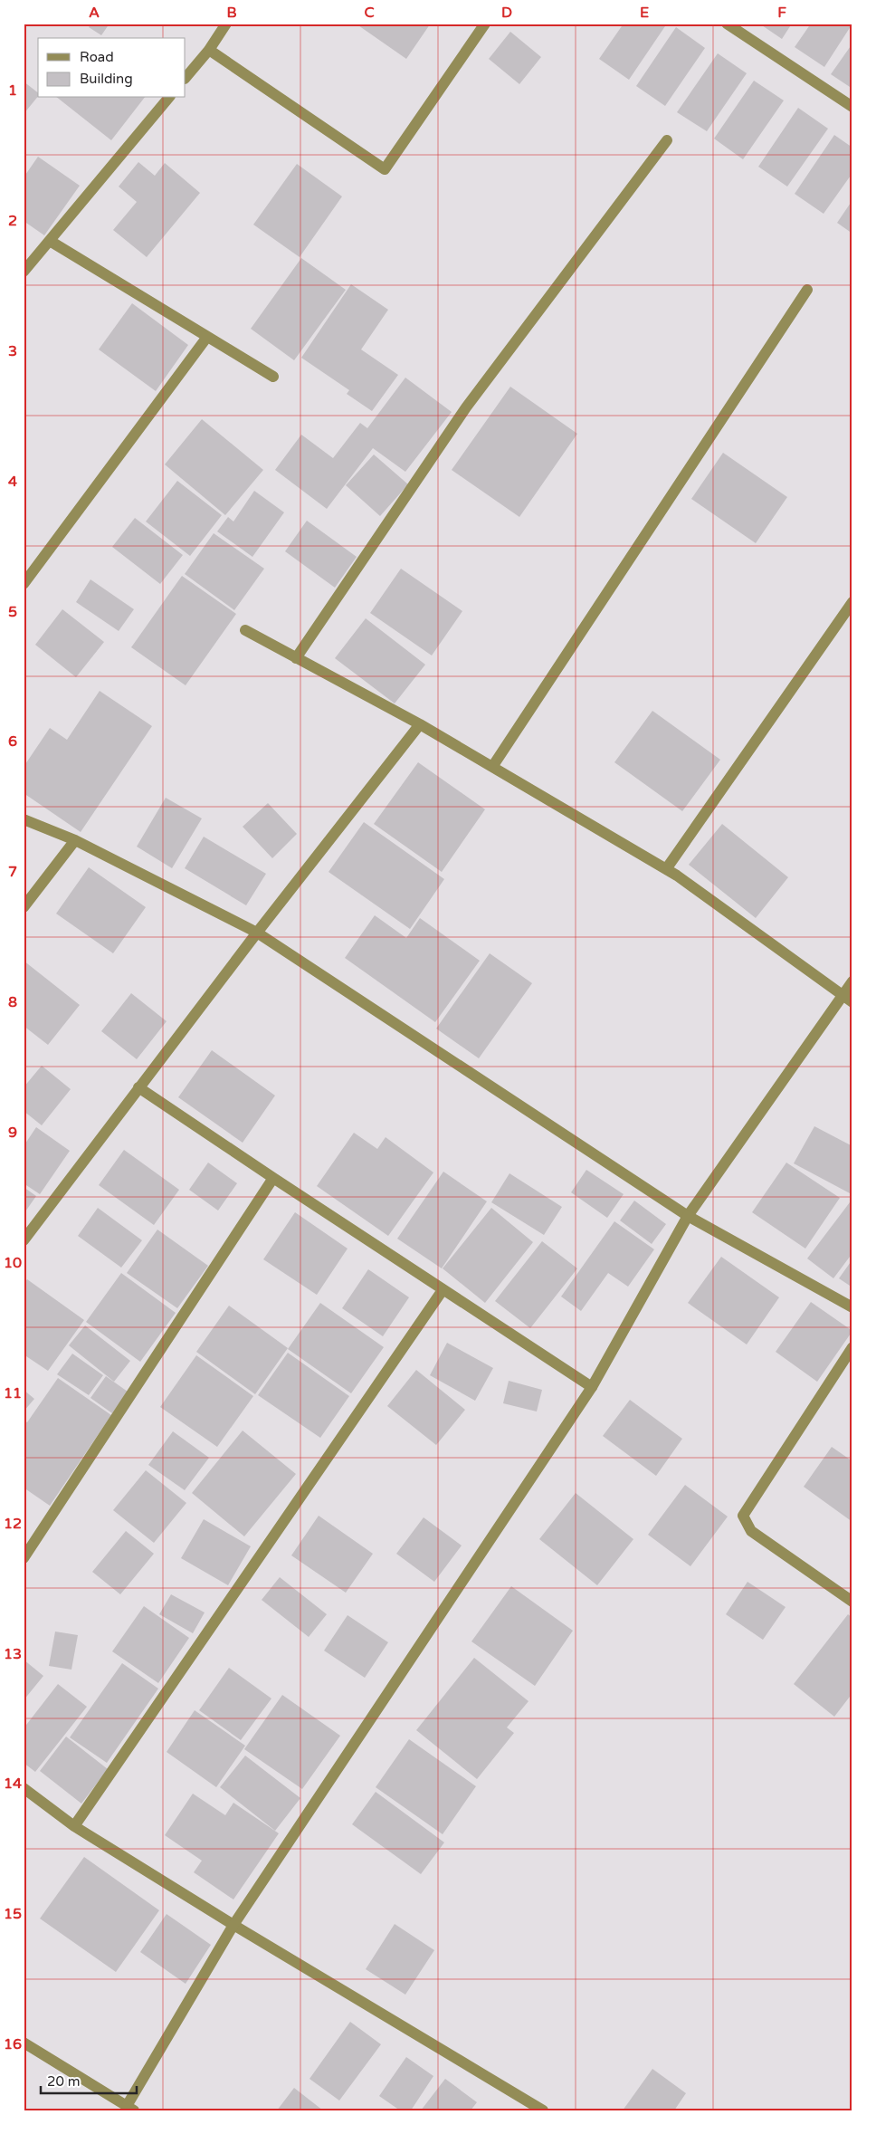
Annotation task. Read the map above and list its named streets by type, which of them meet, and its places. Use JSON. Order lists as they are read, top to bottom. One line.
{"legend":["Road","Building"],"scale_bar":"20 m","grid":{"columns":["A","B","C","D","E","F"],"rows":["1","2","3","4","5","6","7","8","9","10","11","12","13","14","15","16"]}}
